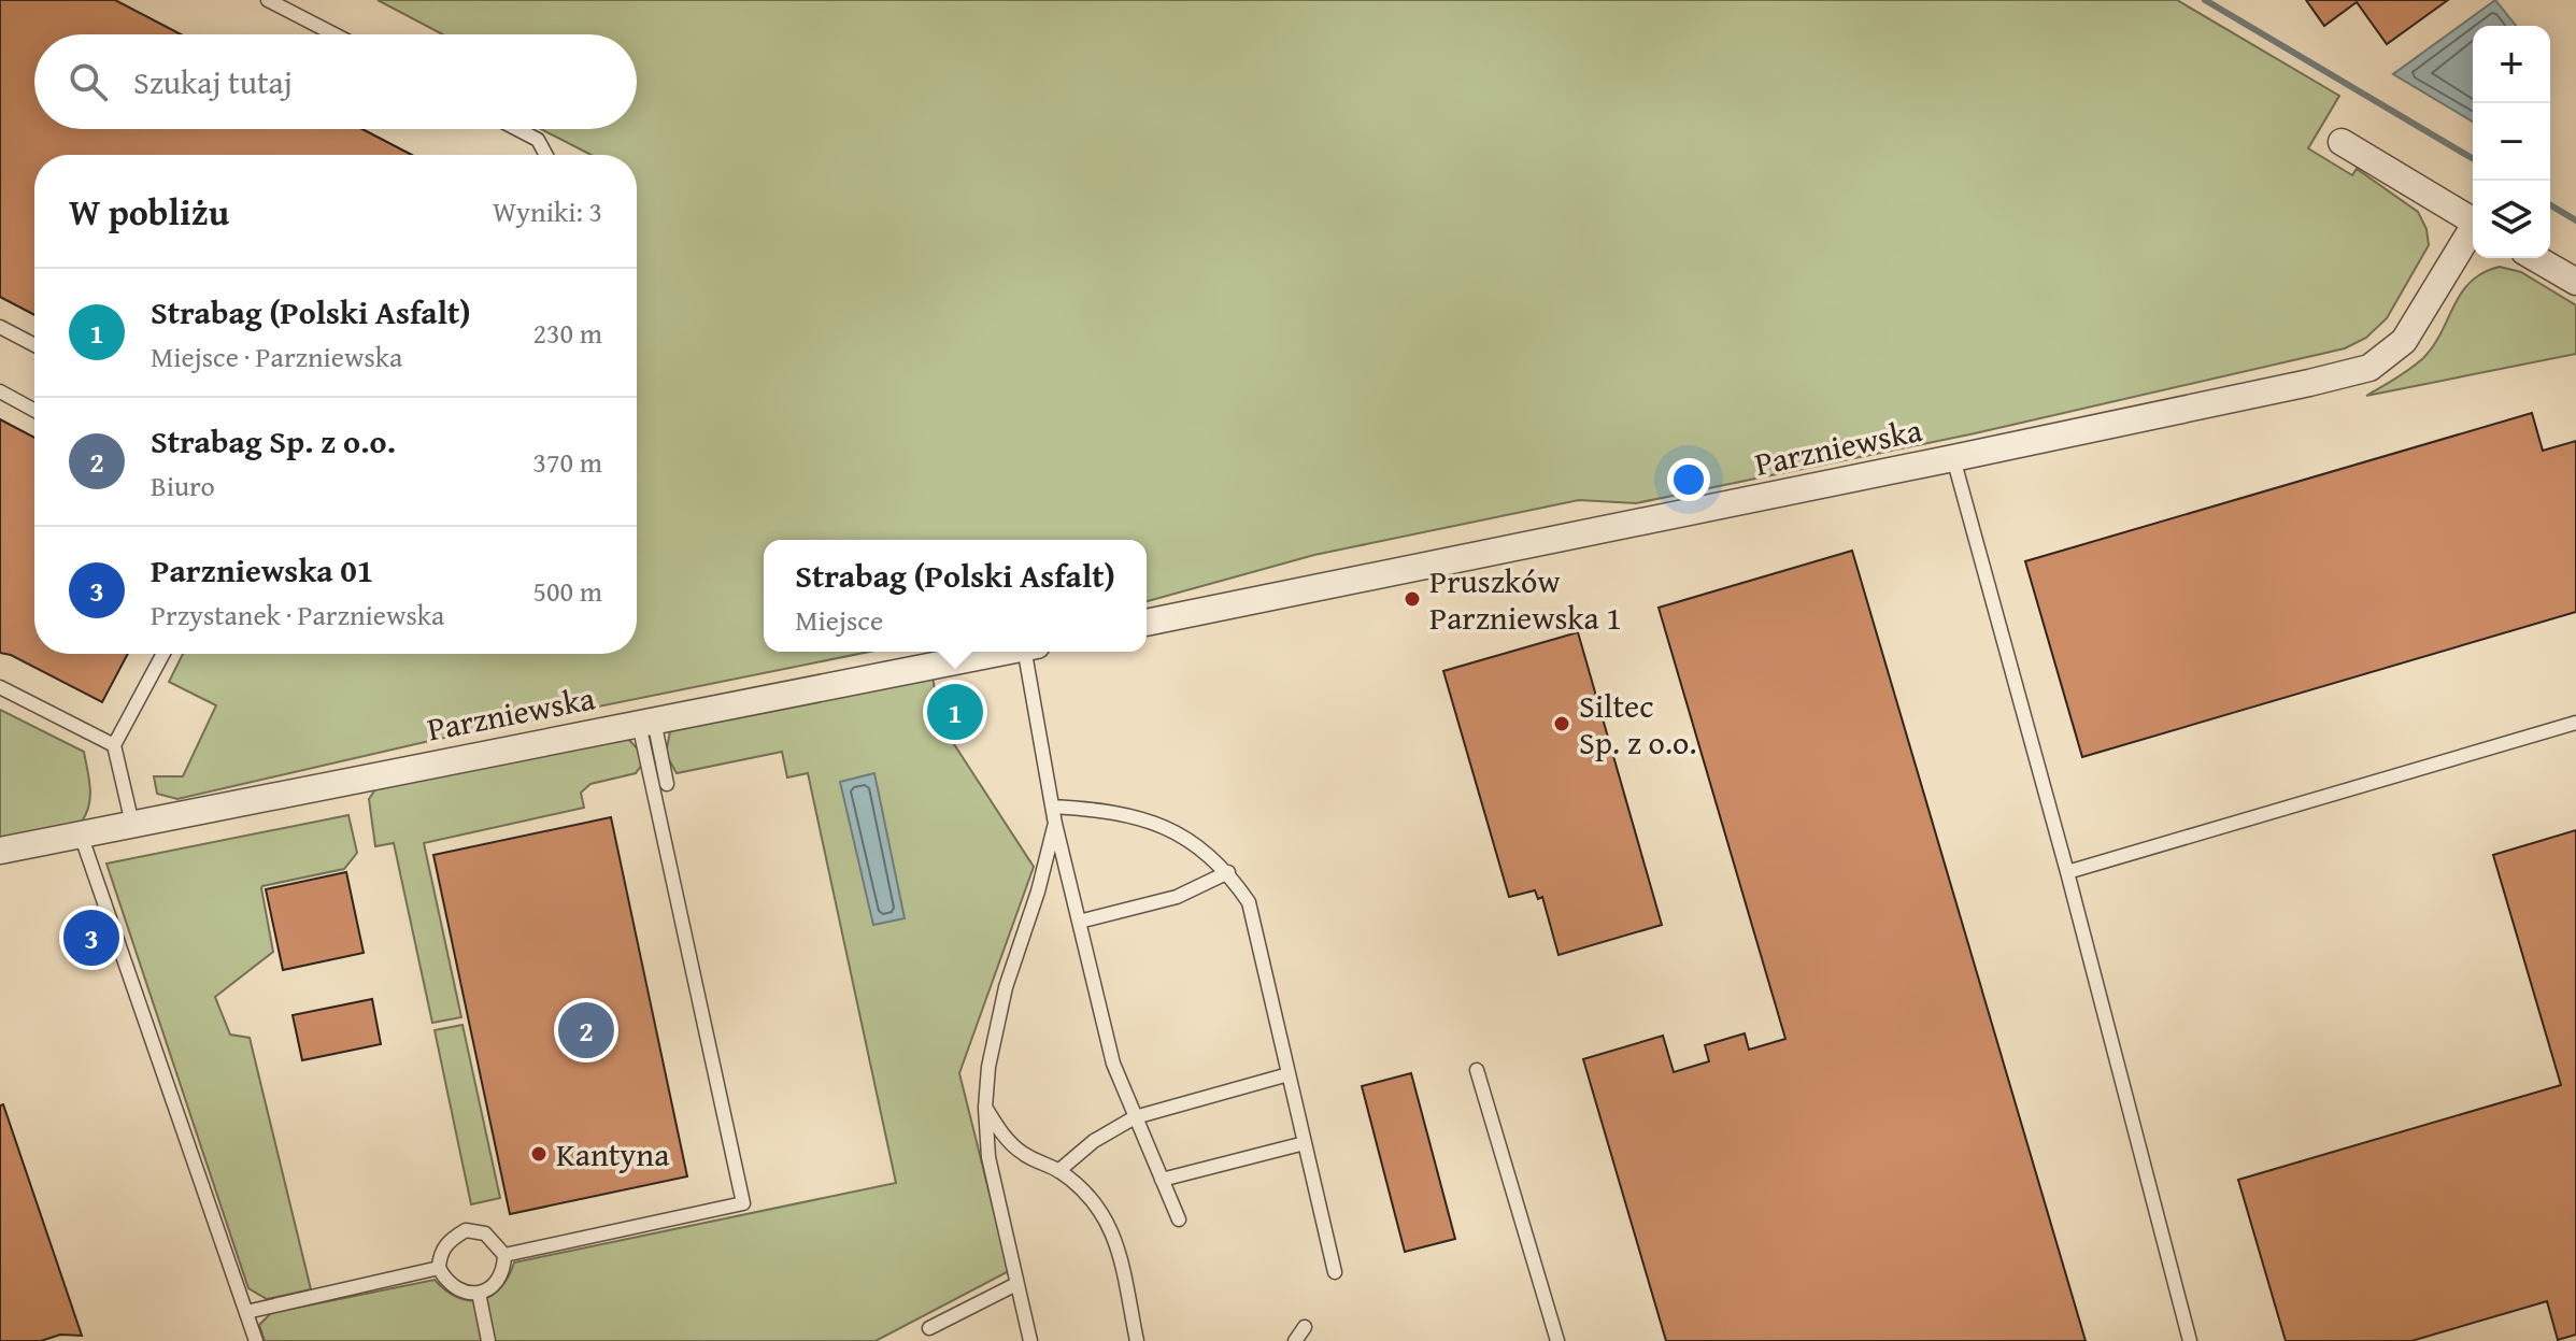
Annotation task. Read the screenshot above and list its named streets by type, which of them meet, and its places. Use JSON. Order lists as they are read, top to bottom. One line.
{"streets":{"street":["Parzniewska"]},"places":["Pruszków Parzniewska 1","Siltec Sp. z o.o.","Kantyna"],"page":{"map_buttons":["+","−"],"search":"Szukaj tutaj","heading":["W pobliżu","Wyniki: 3"],"list":[{"mark":"1","name":"Strabag (Polski Asfalt)","note":"Miejsce · Parzniewska","value":"230 m"},{"mark":"2","name":"Strabag Sp. z o.o.","note":"Biuro","value":"370 m"},{"mark":"3","name":"Parzniewska 01","note":"Przystanek · Parzniewska","value":"500 m"}],"popup":["Strabag (Polski Asfalt)","Miejsce"],"pins":["1","3","2"]}}
